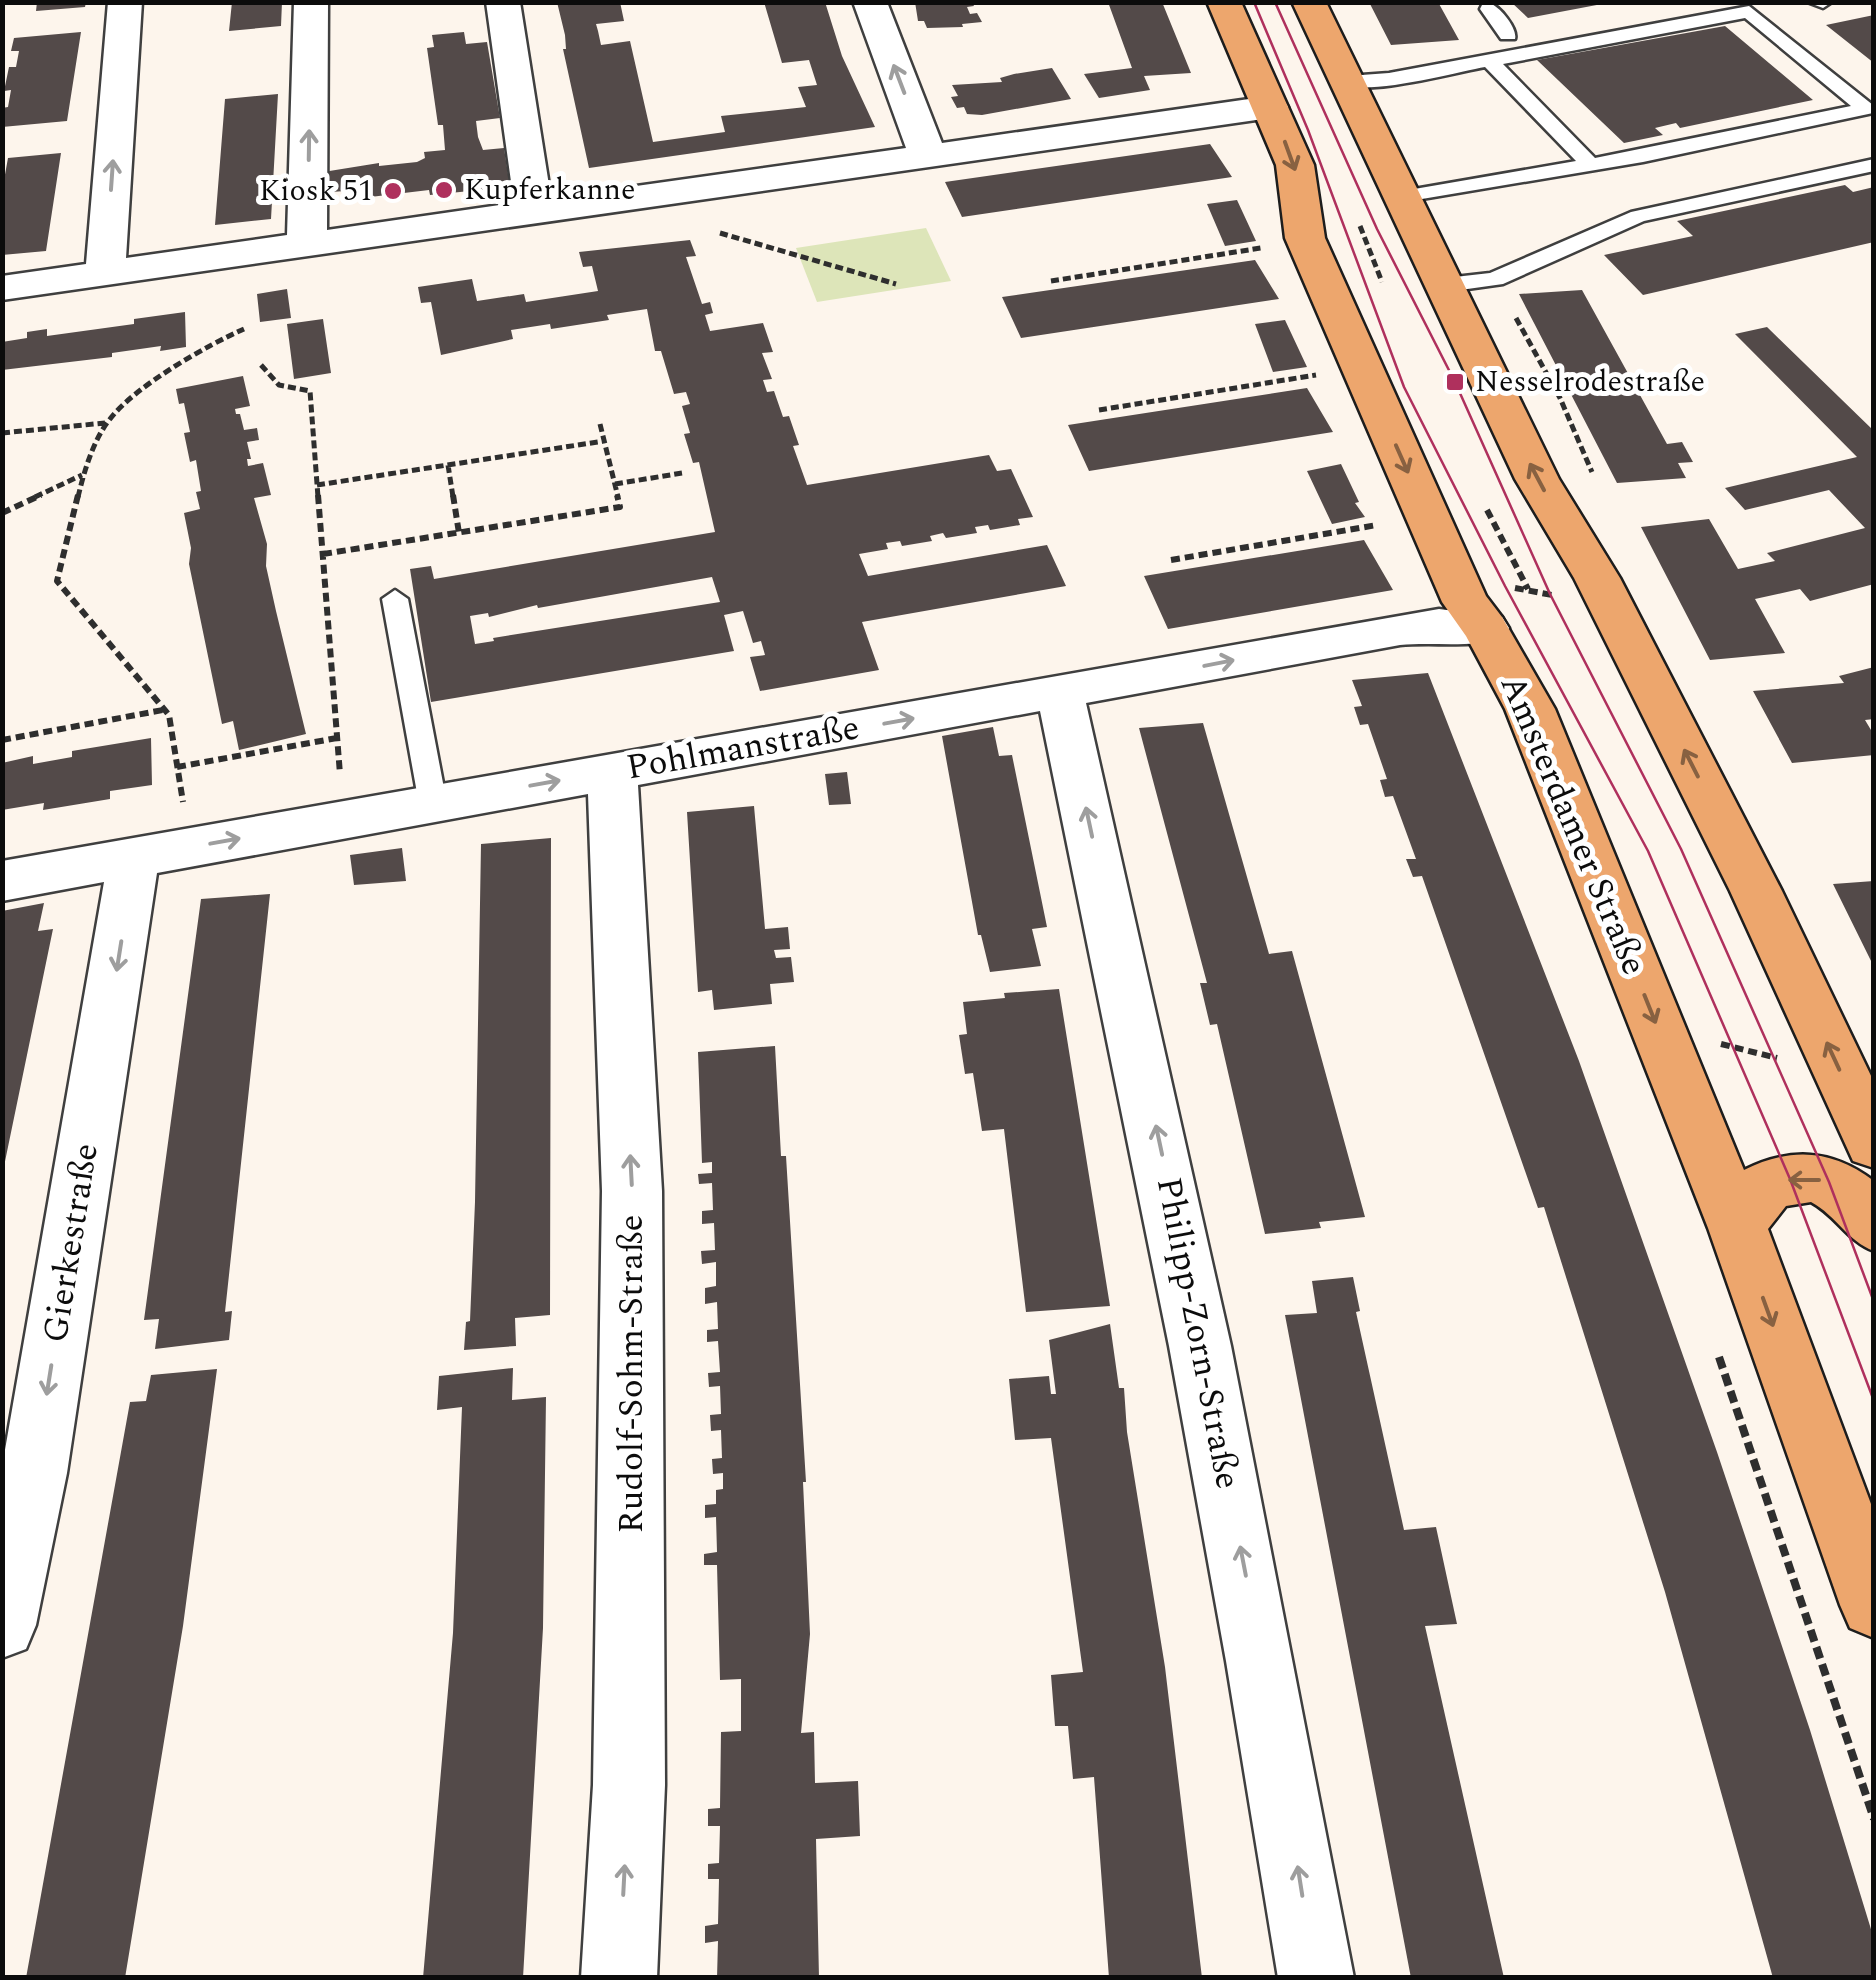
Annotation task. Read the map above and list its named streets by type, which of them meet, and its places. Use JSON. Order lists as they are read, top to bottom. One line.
{"streets":{"main road":["Amsterdamer Straße"],"street":["Pohlmanstraße","Gierkestraße","Philipp-Zorn-Straße","Rudolf-Sohm-Straße"]},"crossings":[["Pohlmanstraße","Amsterdamer Straße"],["Pohlmanstraße","Gierkestraße"],["Pohlmanstraße","Philipp-Zorn-Straße"],["Pohlmanstraße","Rudolf-Sohm-Straße"]],"one_way":["Pohlmanstraße","Gierkestraße","Philipp-Zorn-Straße","Rudolf-Sohm-Straße"],"places":{"other":["Kupferkanne","Kiosk 51"],"transit":["Nesselrodestraße"]}}
